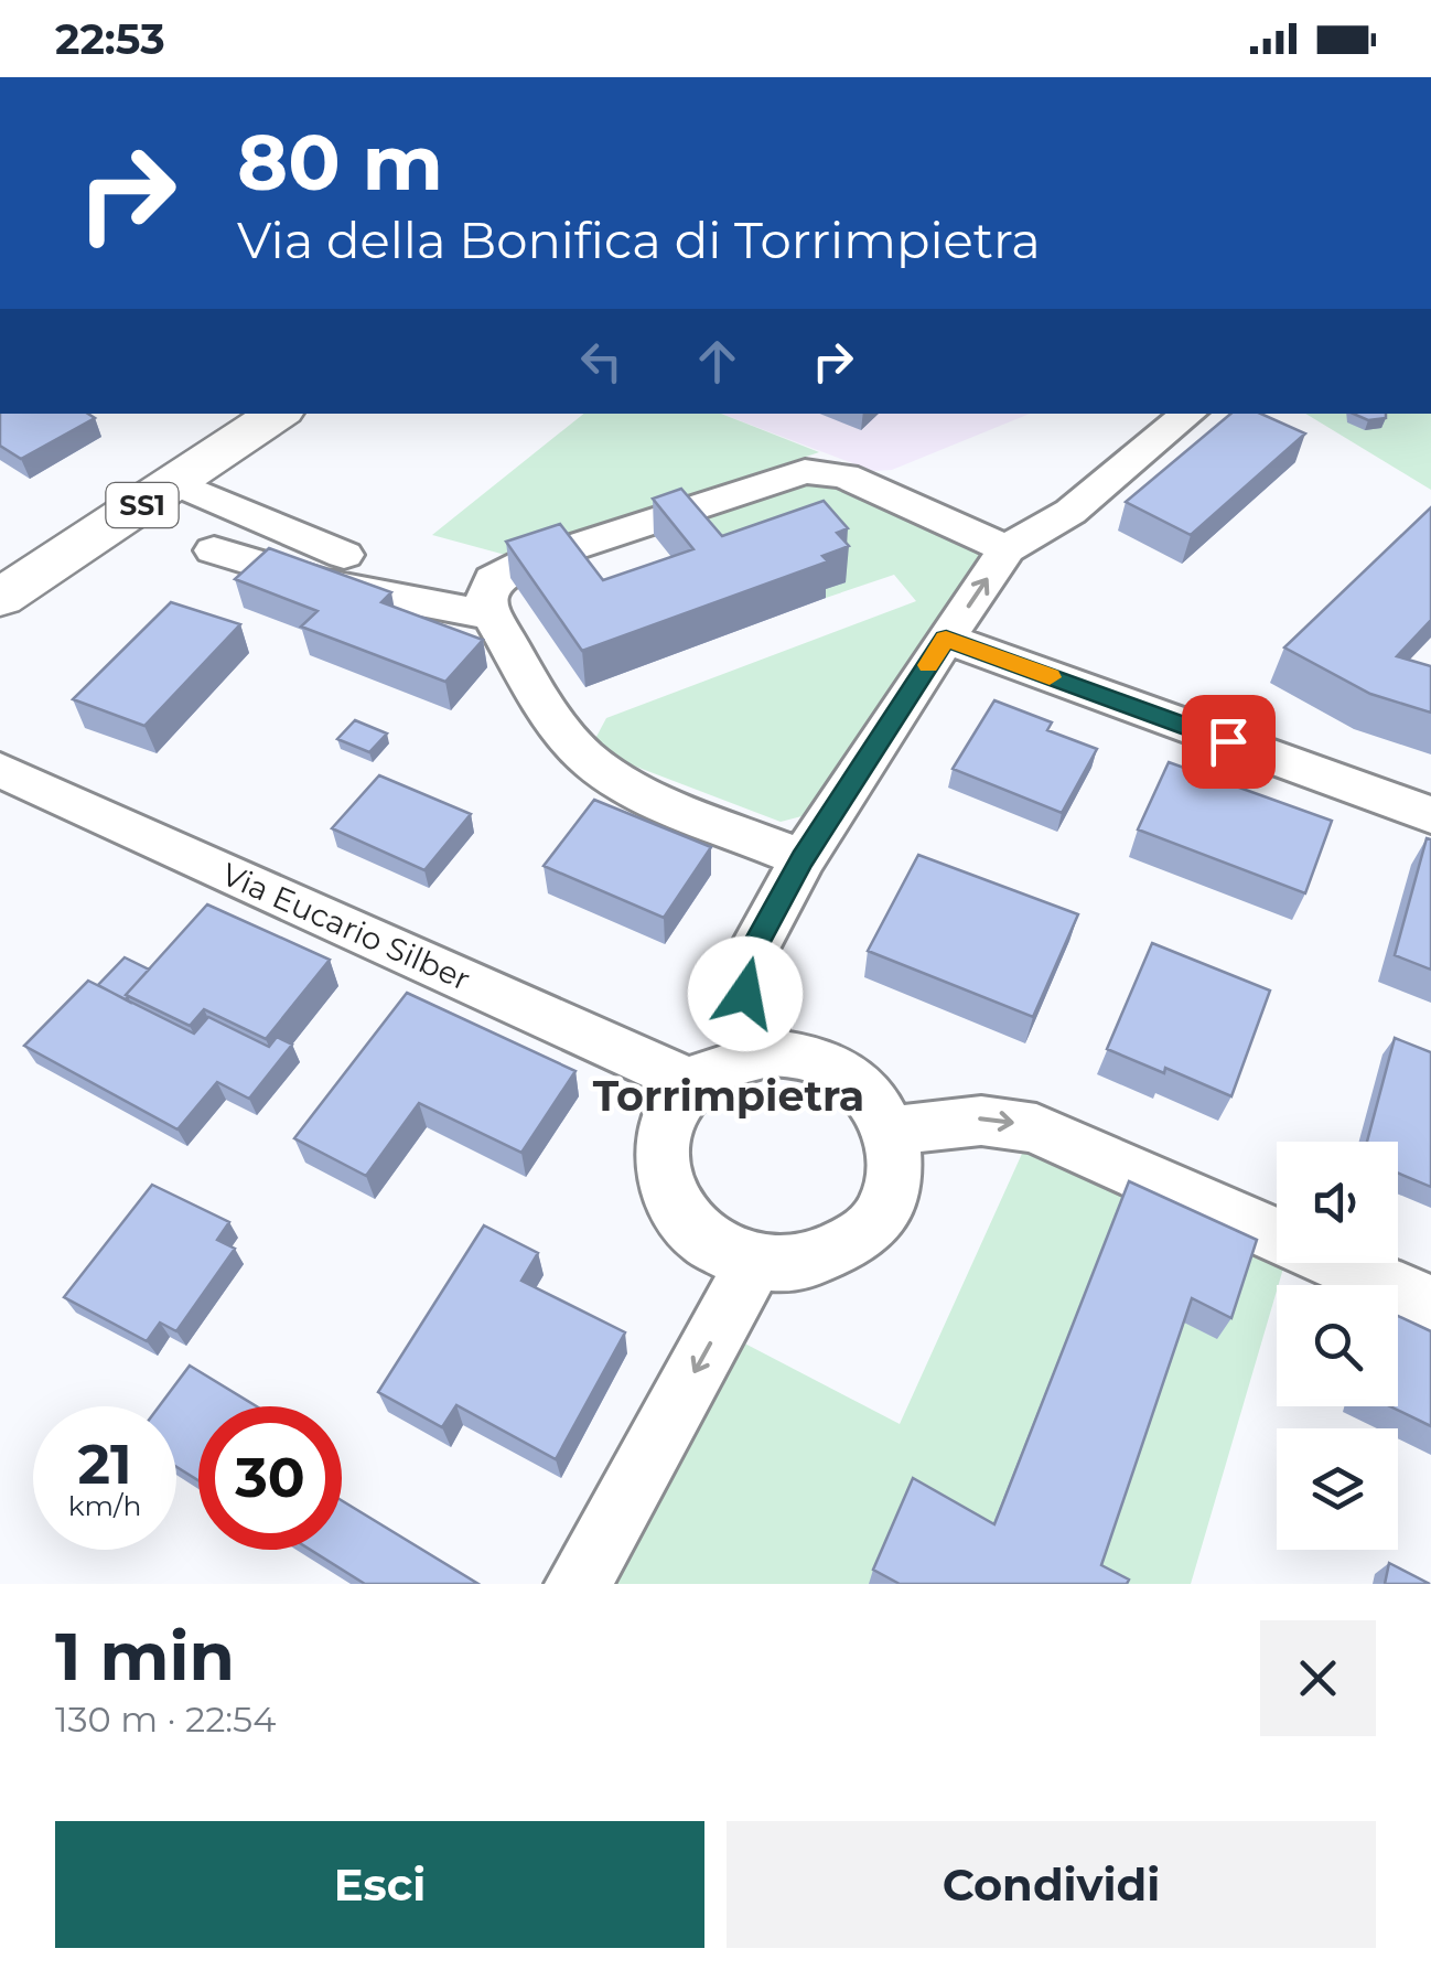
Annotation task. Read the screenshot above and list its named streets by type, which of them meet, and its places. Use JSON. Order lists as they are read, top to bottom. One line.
{"streets":{"main road":["SS1"],"street":["Via Eucario Silber"]},"districts":["Torrimpietra"],"page":{"status":"22:53","turn":["80 m","Via della Bonifica di Torrimpietra"],"speed":"21 km/h","limit":"30","heading":["1 min","130 m · 22:54"],"buttons":["Esci","Condividi"]}}
